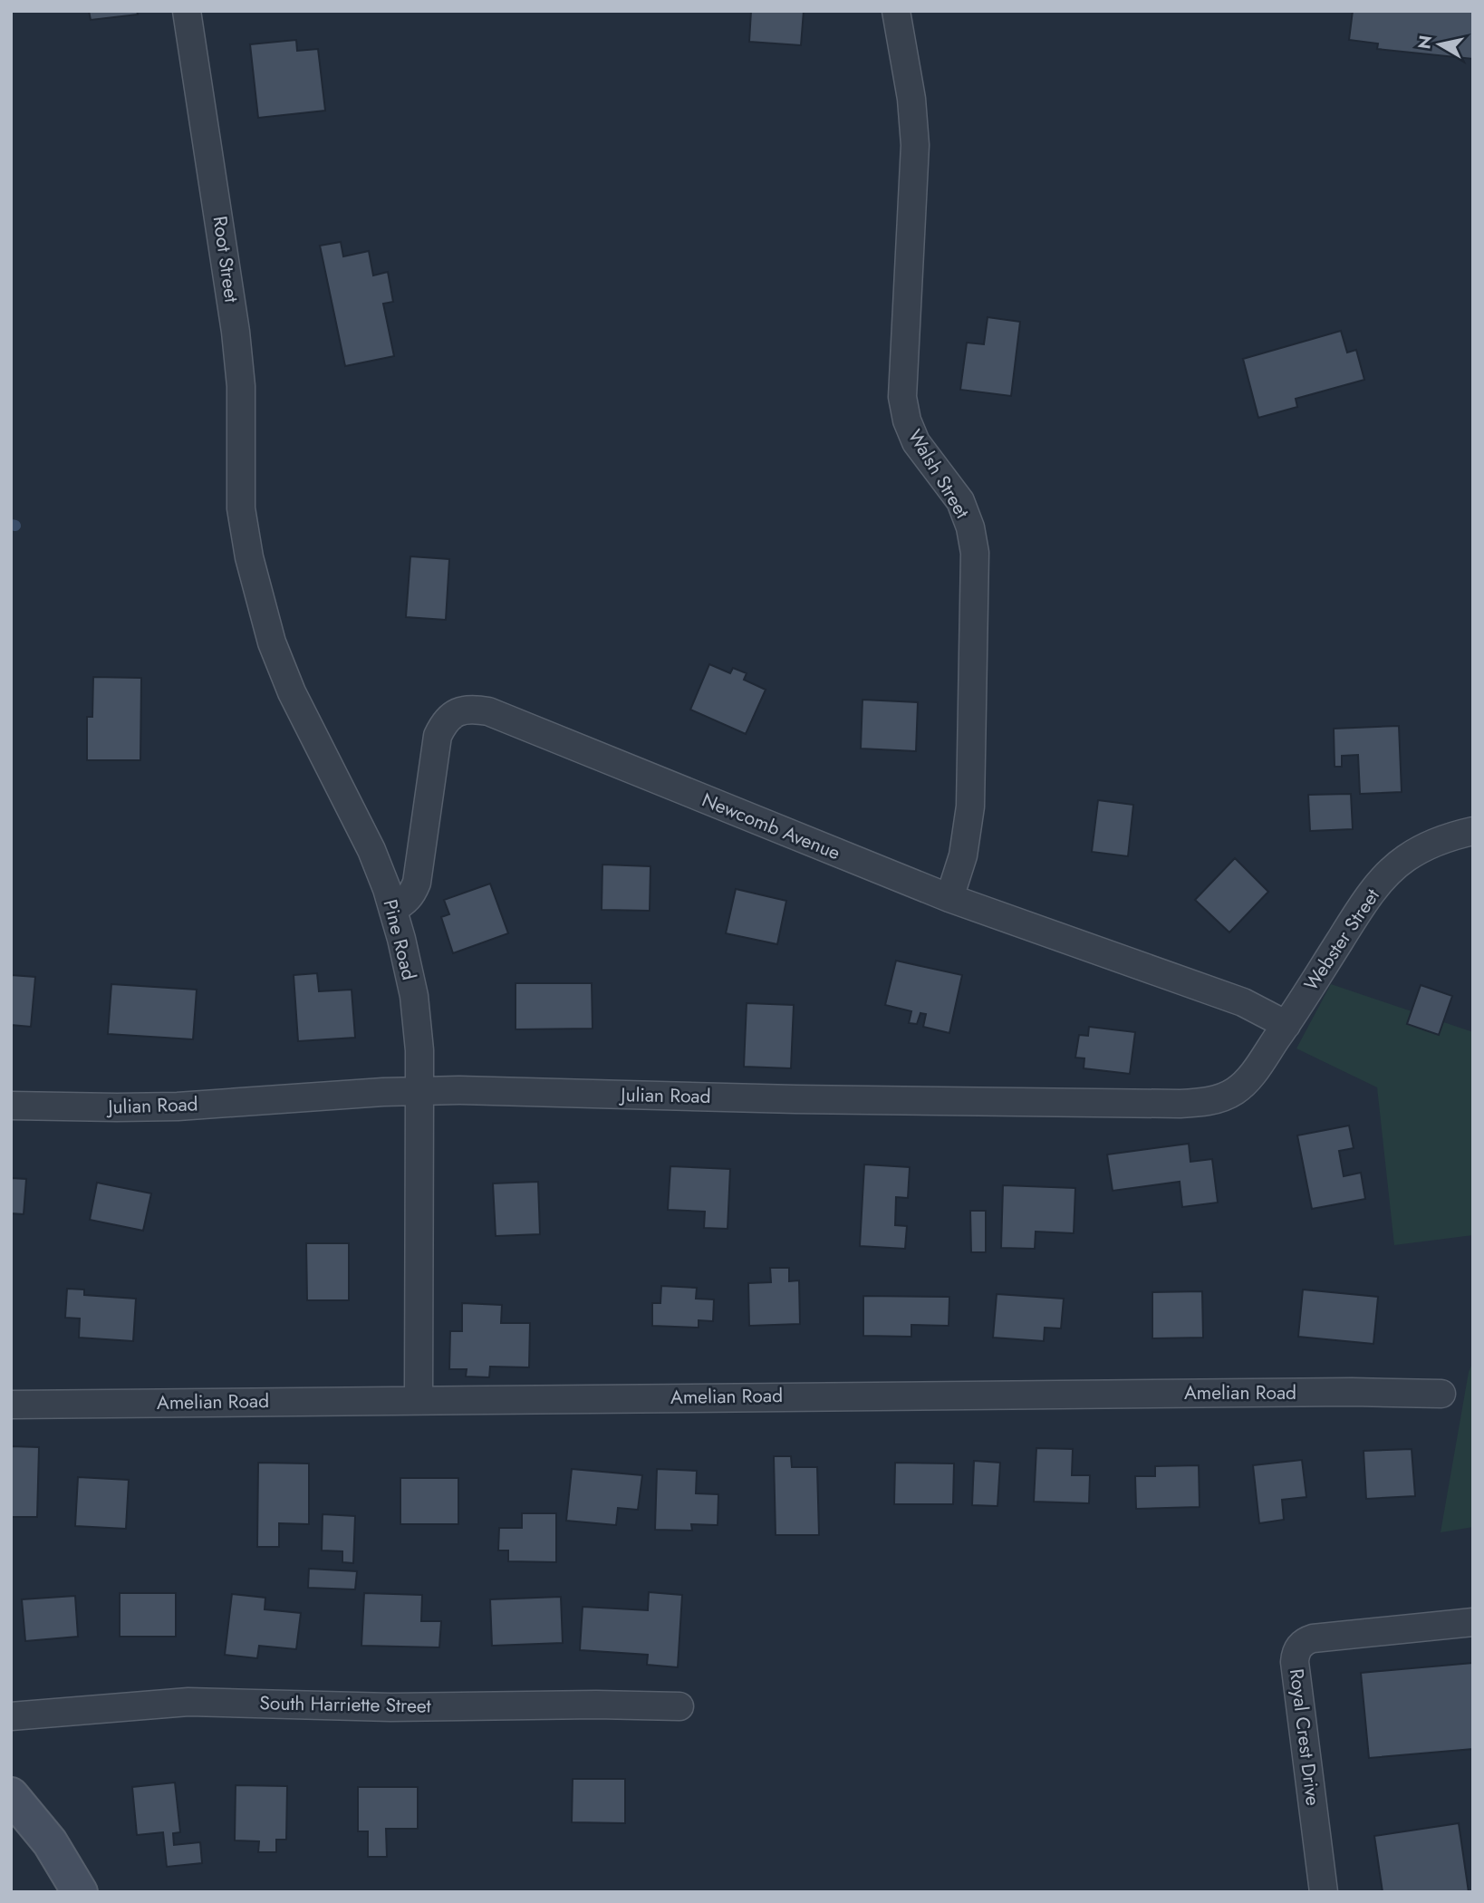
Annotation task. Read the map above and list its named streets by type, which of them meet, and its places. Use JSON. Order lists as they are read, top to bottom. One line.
{"streets":{"street":["Root Street","Walsh Street","Newcomb Avenue","Pine Road","Webster Street","Julian Road","Amelian Road","South Harriette Street","Royal Crest Drive"]},"crossings":[["Root Street","Pine Road"],["Walsh Street","Newcomb Avenue"],["Newcomb Avenue","Pine Road"],["Newcomb Avenue","Webster Street"],["Newcomb Avenue","Julian Road"],["Pine Road","Julian Road"],["Pine Road","Amelian Road"],["Webster Street","Julian Road"]],"north":"left"}
